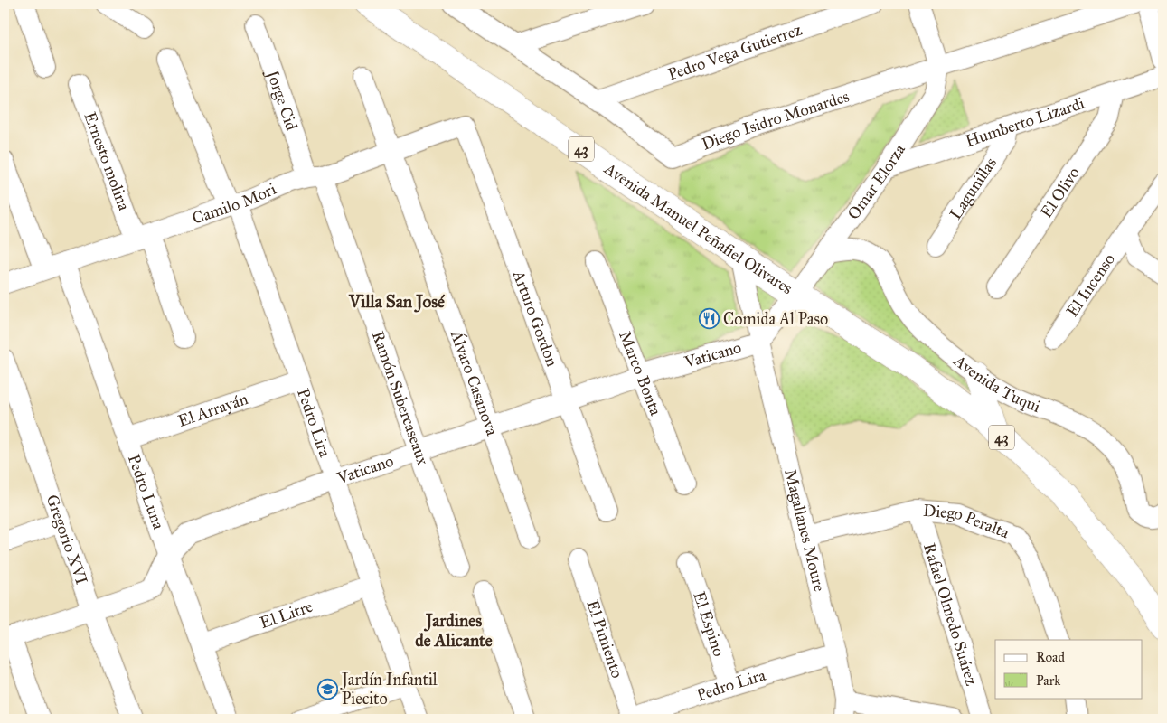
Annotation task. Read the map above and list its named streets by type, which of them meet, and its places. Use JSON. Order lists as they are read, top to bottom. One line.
{"streets":{"main road":["43","Avenida Manuel Peñafiel Olivares"],"street":["Pedro Vega Gutierrez","Jorge Cid","Diego Isidro Monardes","Humberto Lizardi","Ernesto molina","Omar Elorza","Lagunillas","El Olivo","Camilo Mori","El Incenso","Arturo Gordon","Vaticano","Marco Bonta","Avenida Tuqui","Álvaro Casanova","Ramón Subercaseaux","El Arrayán","Pedro Lira","Pedro Luna","Diego Peralta","Magallanes Moure","Gregorio XVI","El Litre","Rafael Olmedo Suárez","El Espino","El Pimiento"]},"crossings":[["Pedro Vega Gutierrez","Diego Isidro Monardes"],["Jorge Cid","Camilo Mori"],["Jorge Cid","Ramón Subercaseaux"],["Diego Isidro Monardes","Omar Elorza"],["Humberto Lizardi","Omar Elorza"],["Humberto Lizardi","Lagunillas"],["Humberto Lizardi","El Olivo"],["Ernesto molina","Camilo Mori"],["Omar Elorza","Avenida Manuel Peñafiel Olivares"],["Omar Elorza","Vaticano"],["Omar Elorza","Avenida Tuqui"],["Omar Elorza","Magallanes Moure"],["Camilo Mori","Arturo Gordon"],["Camilo Mori","Álvaro Casanova"],["Camilo Mori","Ramón Subercaseaux"],["Camilo Mori","Pedro Lira"],["Camilo Mori","Pedro Luna"],["Avenida Manuel Peñafiel Olivares","Magallanes Moure"],["Arturo Gordon","Vaticano"],["Vaticano","Marco Bonta"],["Vaticano","Álvaro Casanova"],["Vaticano","Ramón Subercaseaux"],["Vaticano","Pedro Lira"],["Vaticano","Pedro Luna"],["Vaticano","Magallanes Moure"],["Vaticano","Gregorio XVI"],["El Arrayán","Pedro Lira"],["El Arrayán","Pedro Luna"],["Pedro Lira","Magallanes Moure"],["Pedro Lira","El Litre"],["Pedro Lira","El Espino"],["Pedro Lira","El Pimiento"],["Pedro Luna","El Litre"],["Diego Peralta","Magallanes Moure"],["Diego Peralta","Rafael Olmedo Suárez"]],"districts":["Villa San José","Jardines de Alicante"],"places":{"restaurant":["Comida Al Paso"],"school or university":["Jardín Infantil Piecito"]},"legend":["Road","Park"]}
